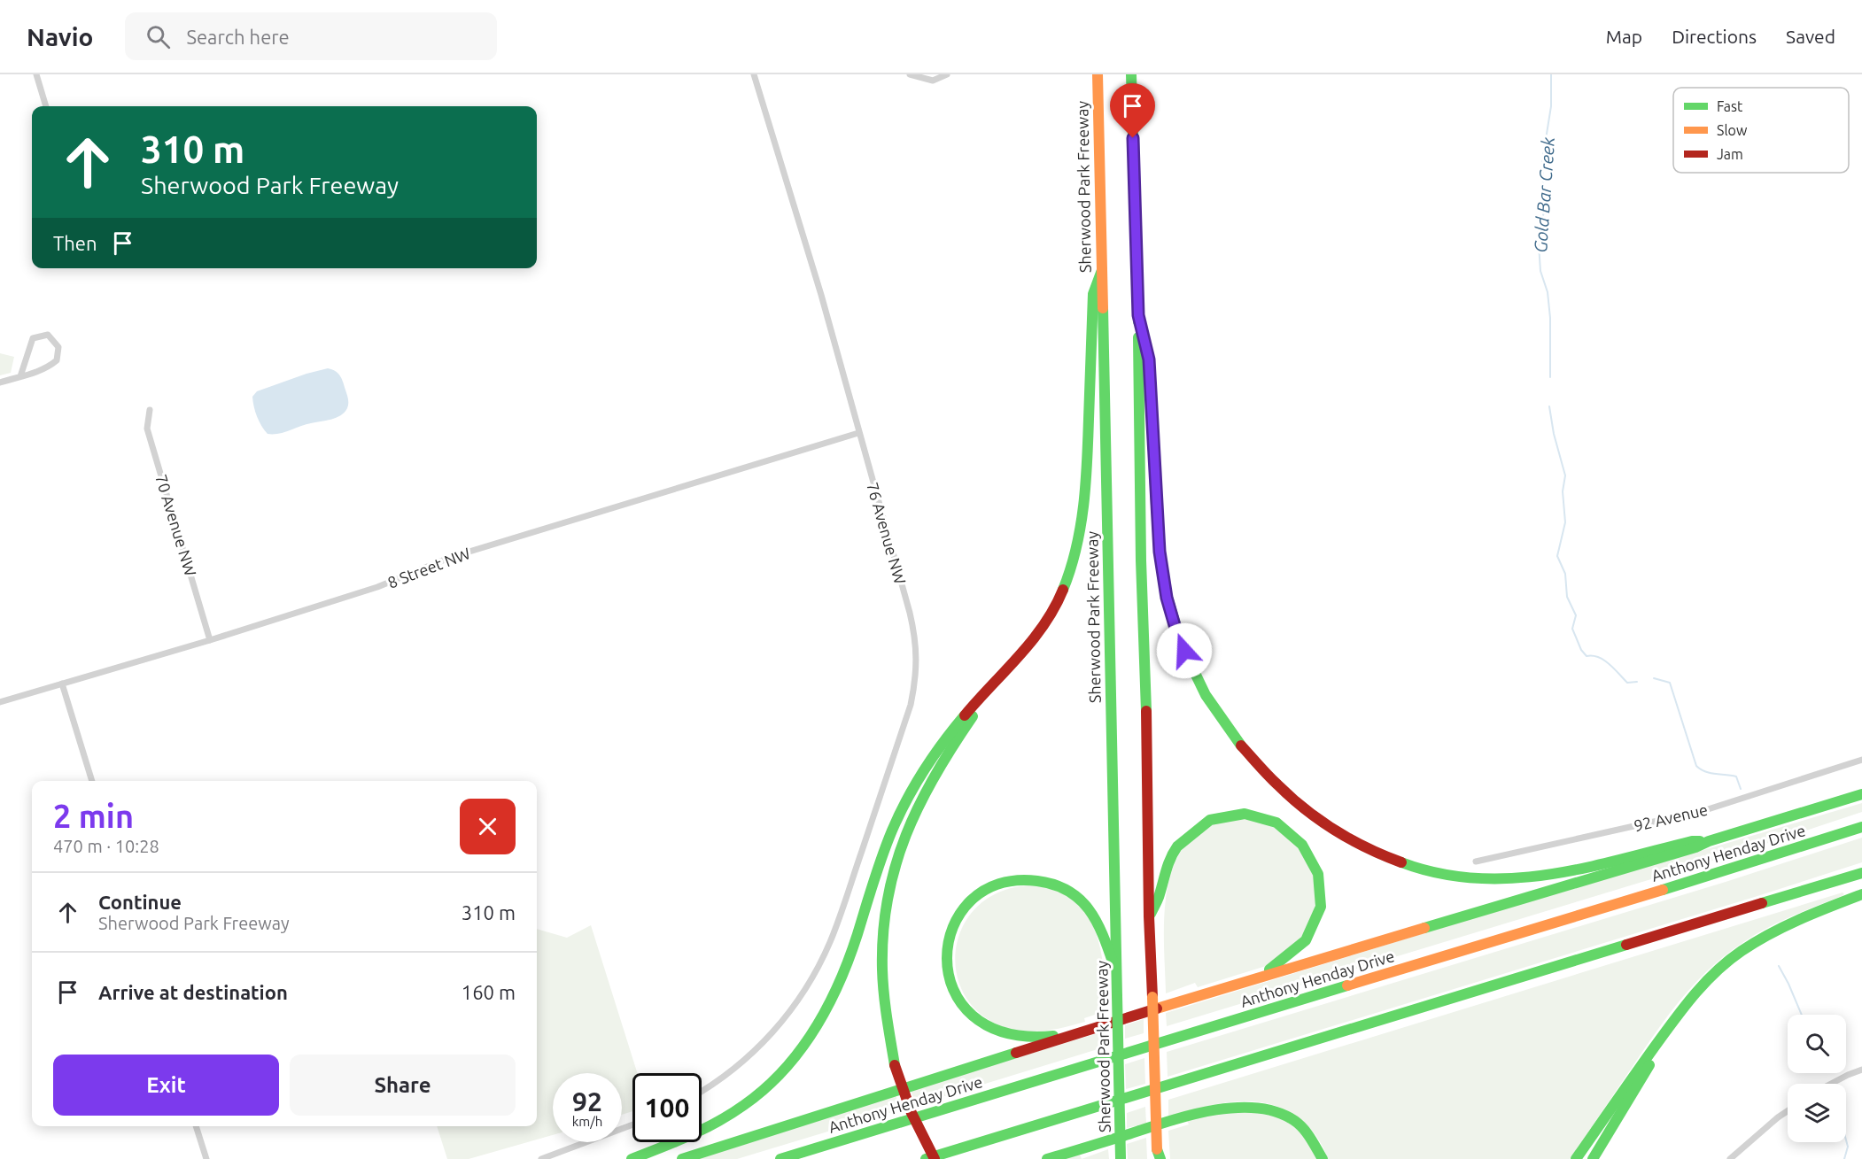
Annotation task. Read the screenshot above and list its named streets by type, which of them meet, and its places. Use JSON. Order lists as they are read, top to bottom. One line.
{"streets":{"highway":["Sherwood Park Freeway","Anthony Henday Drive"],"street":["70 Avenue NW","76 Avenue NW","8 Street NW","92 Avenue"]},"crossings":[["70 Avenue NW","8 Street NW"],["76 Avenue NW","8 Street NW"]],"water":["Gold Bar Creek"],"legend":["Fast","Slow","Jam"],"page":{"header":"Navio","search":"Search here","nav":["Map","Directions","Saved"],"turn":["310 m","Sherwood Park Freeway"],"then":"Then","heading":["2 min","470 m · 10:28"],"list":[{"name":"Continue","note":"Sherwood Park Freeway","value":"310 m"},{"name":"Arrive at destination","value":"160 m"}],"buttons":["Exit","Share"],"speed":"92 km/h","limit":"100"}}
